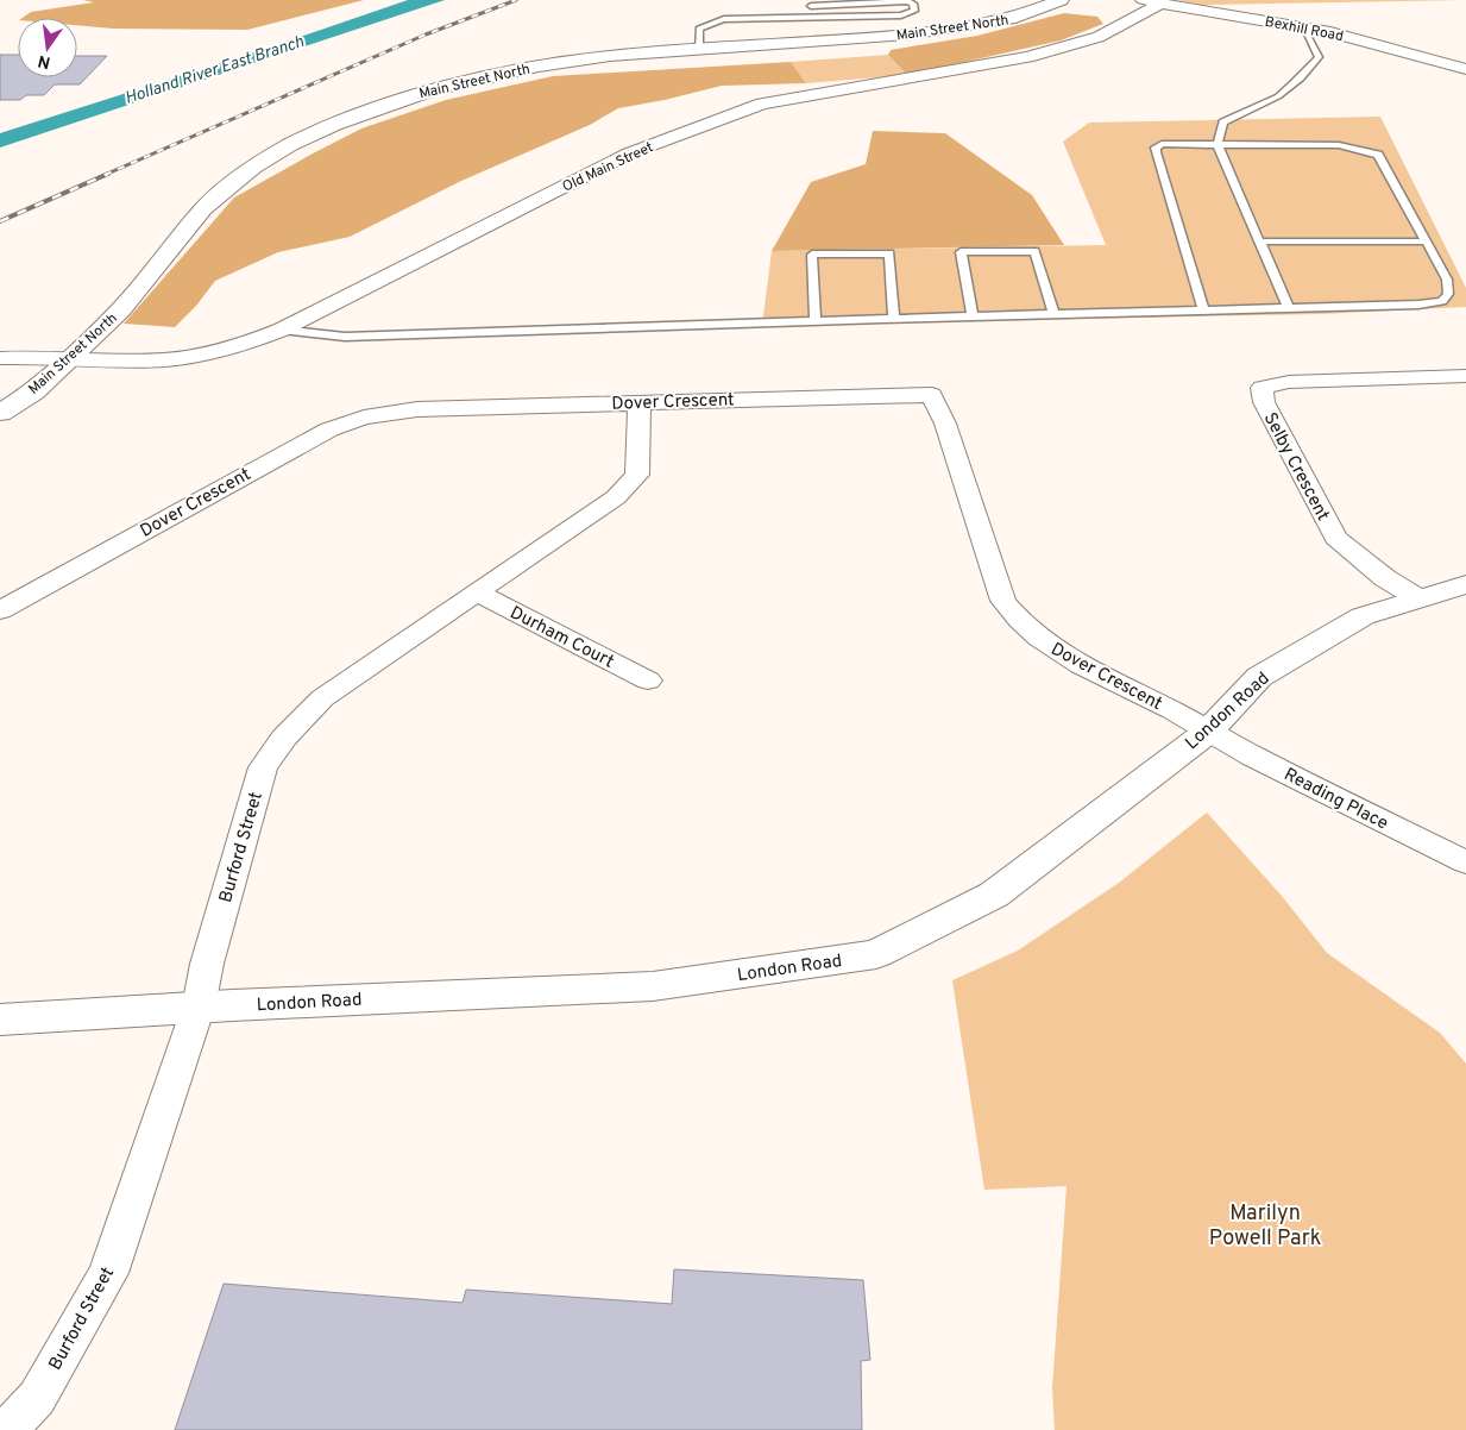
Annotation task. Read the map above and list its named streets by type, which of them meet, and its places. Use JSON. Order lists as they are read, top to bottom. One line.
{"streets":{"main road":["Main Street North","London Road"],"street":["Bexhill Road","Old Main Street","Dover Crescent","Selby Crescent","Durham Court","Reading Place","Burford Street"]},"crossings":[["Main Street North","Old Main Street"],["Bexhill Road","Old Main Street"],["Dover Crescent","London Road"],["Dover Crescent","Reading Place"],["Dover Crescent","Burford Street"],["Selby Crescent","London Road"],["Durham Court","Burford Street"],["London Road","Reading Place"],["London Road","Burford Street"]],"water":["Holland River East Branch"],"parks":["Marilyn Powell Park"],"north":"bottom"}
